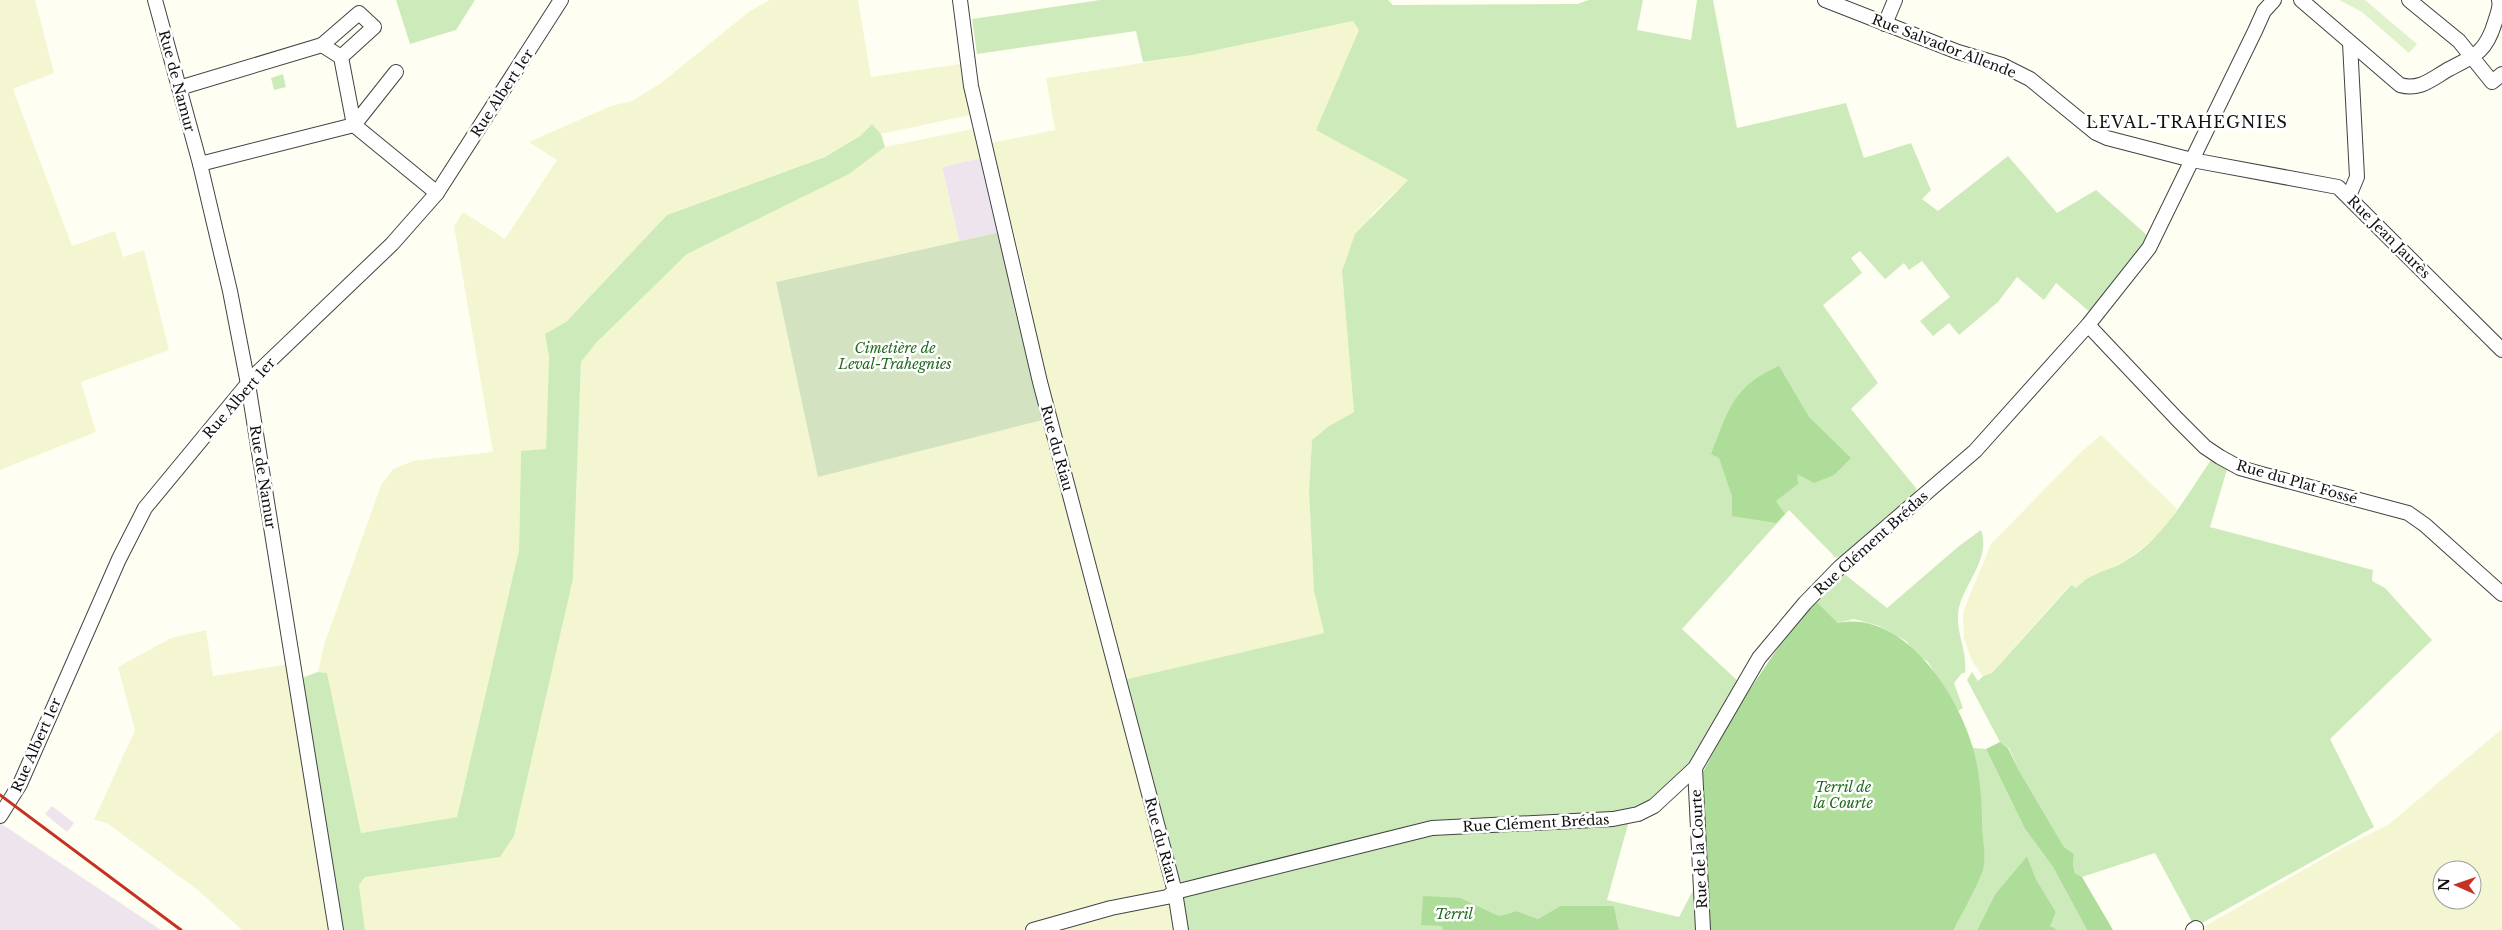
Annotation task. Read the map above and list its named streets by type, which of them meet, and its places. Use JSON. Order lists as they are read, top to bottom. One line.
{"streets":{"street":["Rue Salvador Allende","Rue de Namur","Rue Albert 1er","Rue Jean Jaurès","Rue du Riau","Rue du Plat Fossé","Rue Clément Brédas","Rue de la Courte"]},"crossings":[["Rue Salvador Allende","Rue Jean Jaurès"],["Rue Salvador Allende","Rue Clément Brédas"],["Rue de Namur","Rue Albert 1er"],["Rue Jean Jaurès","Rue Clément Brédas"],["Rue du Riau","Rue Clément Brédas"],["Rue du Plat Fossé","Rue Clément Brédas"],["Rue Clément Brédas","Rue de la Courte"]],"districts":["LEVAL-TRAHEGNIES"],"parks":["Cimetière de Leval-Trahegnies","Terril de la Courte","Terril"],"north":"left"}
